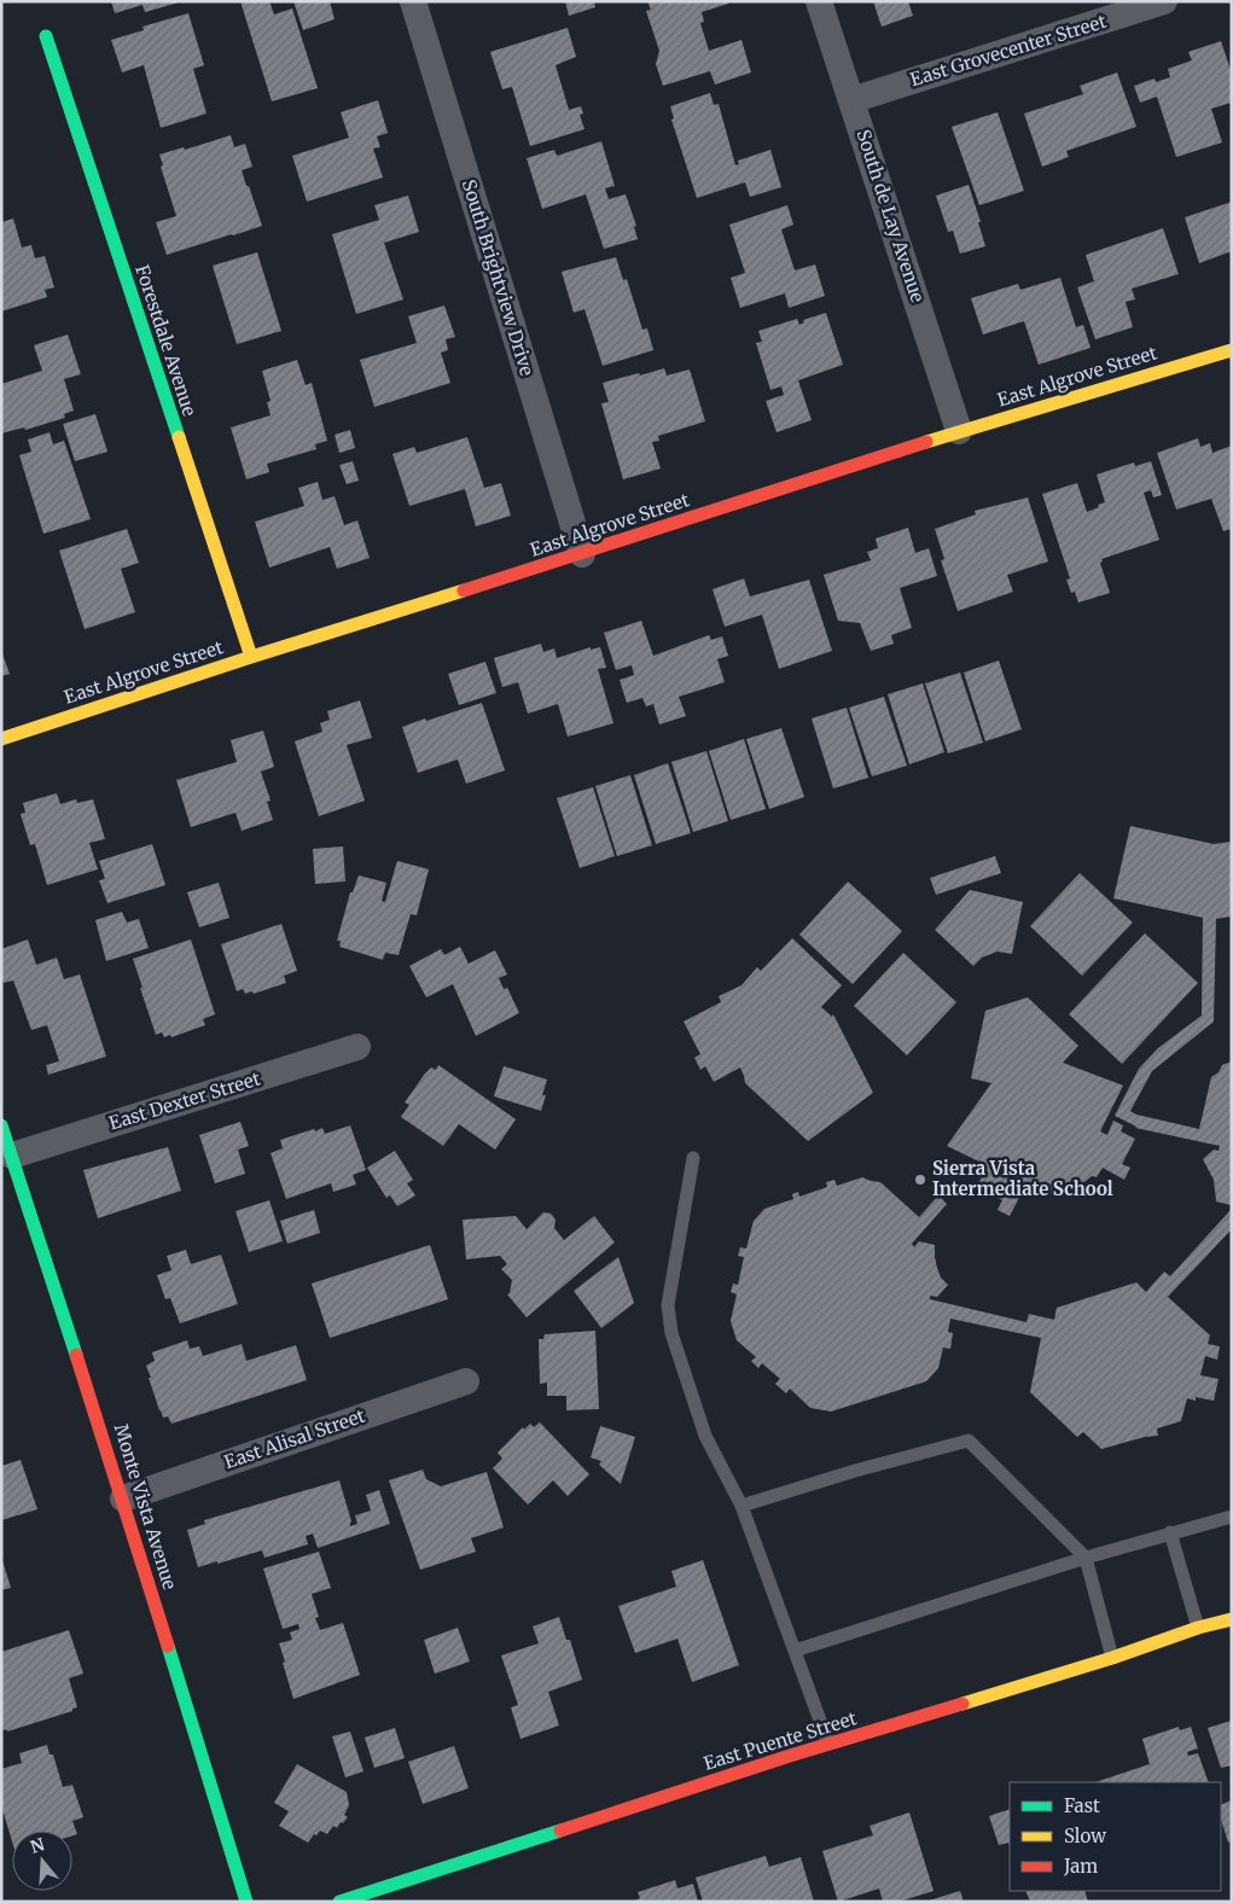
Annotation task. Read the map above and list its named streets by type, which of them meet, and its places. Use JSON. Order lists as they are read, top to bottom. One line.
{"streets":{"street":["East Grovecenter Street","South de Lay Avenue","South Brightview Drive","Forestdale Avenue","East Algrove Street","East Dexter Street","East Alisal Street","Monte Vista Avenue","East Puente Street"]},"crossings":[["East Grovecenter Street","South de Lay Avenue"],["South de Lay Avenue","East Algrove Street"],["South Brightview Drive","East Algrove Street"],["Forestdale Avenue","East Algrove Street"],["East Dexter Street","Monte Vista Avenue"],["East Alisal Street","Monte Vista Avenue"]],"places":["Sierra Vista Intermediate School"],"legend":["Fast","Slow","Jam"],"north":"top"}
